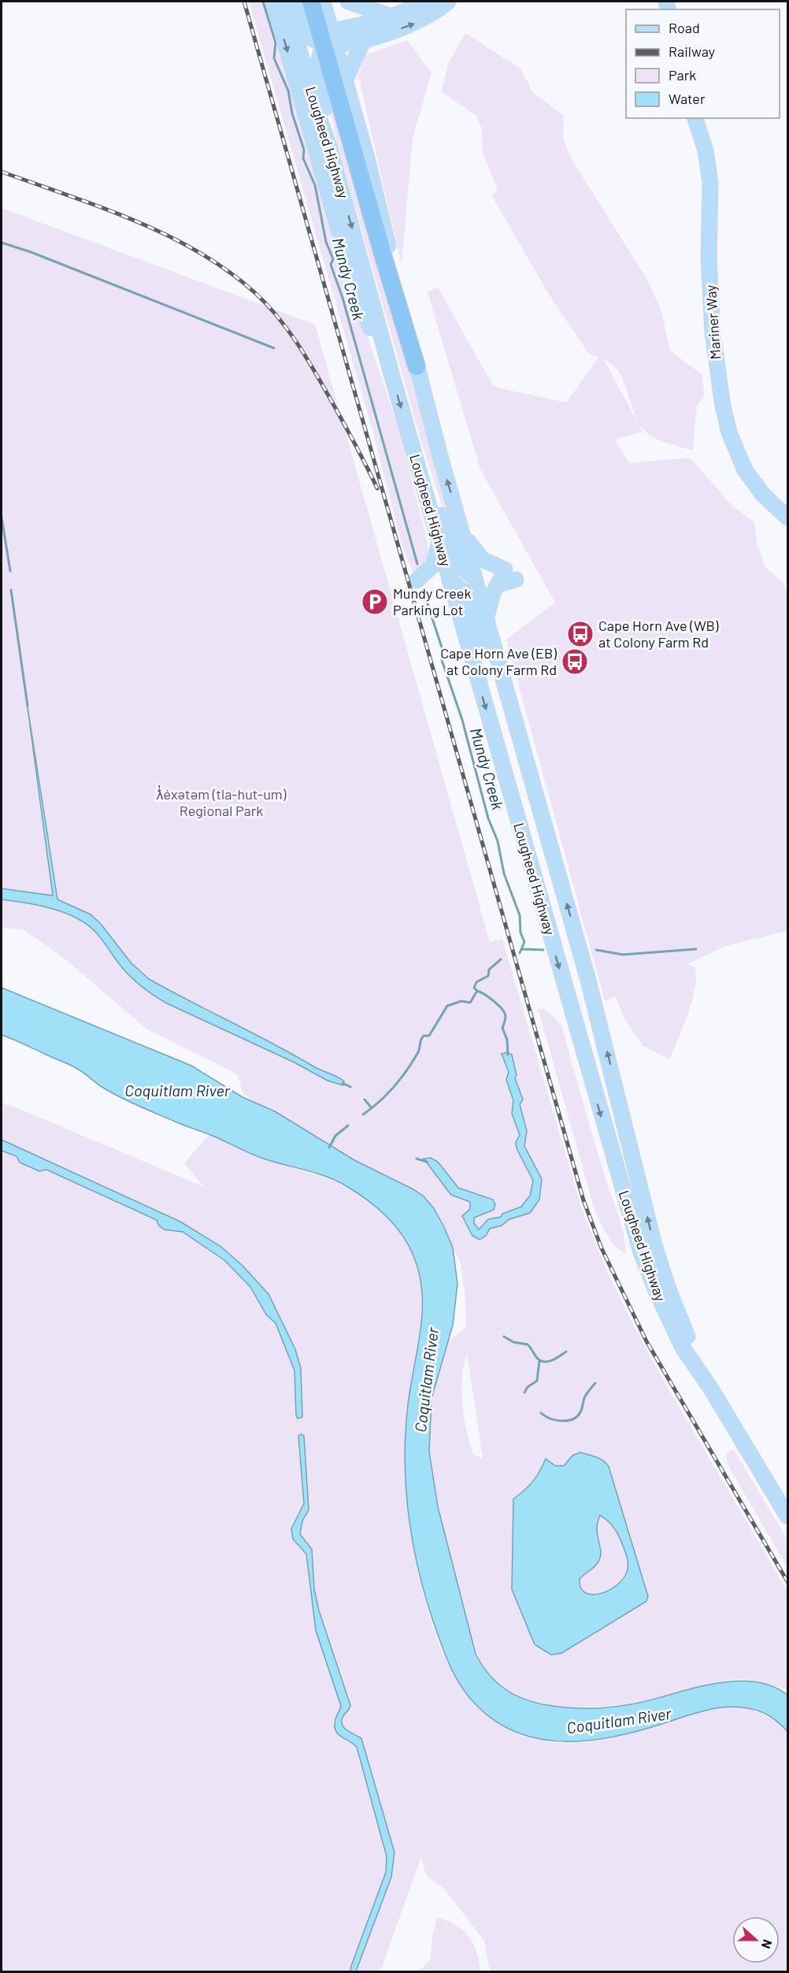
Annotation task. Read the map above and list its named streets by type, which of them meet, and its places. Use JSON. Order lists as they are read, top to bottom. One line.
{"streets":{"main road":["Lougheed Highway","Mariner Way"]},"water":["Mundy Creek","Coquitlam River"],"parks":["ƛ̓éxətəm (tla-hut-um) Regional Park"],"places":{"parking":["Mundy Creek Parking Lot"],"bus stop":["Cape Horn Ave (WB) at Colony Farm Rd","Cape Horn Ave (EB) at Colony Farm Rd"]},"legend":["Road","Railway","Park","Water"],"north":"right"}
